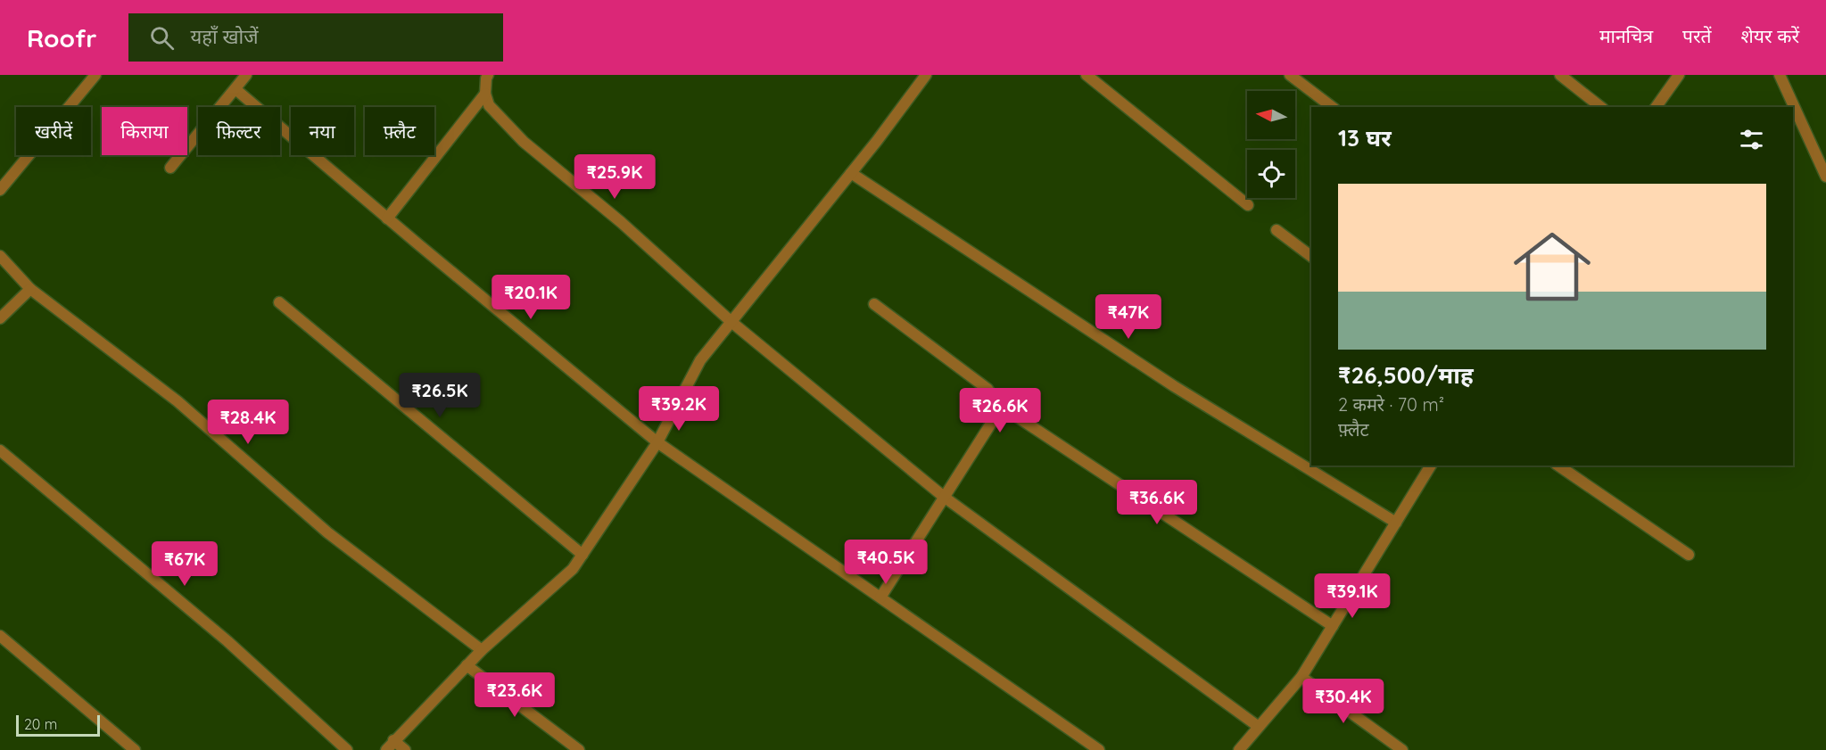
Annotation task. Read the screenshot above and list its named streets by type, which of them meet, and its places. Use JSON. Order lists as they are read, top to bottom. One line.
{"scale_bar":"20 m","north":"left","page":{"header":"Roofr","search":"यहाँ खोजें","nav":["मानचित्र","परतें","शेयर करें"],"chip":["खरीदें","किराया","फ़िल्टर","नया","फ़्लैट"],"heading":"13 घर","price":["₹25.9K","₹20.1K","₹47K","₹26.5K","₹39.2K","₹26.6K","₹28.4K","₹36.6K","₹40.5K","₹67K","₹39.1K","₹23.6K","₹30.4K"],"list":[{"name":"₹26,500/माह","note":"2 कमरे · 70 m² · फ़्लैट"}],"scale":"20 m"}}
